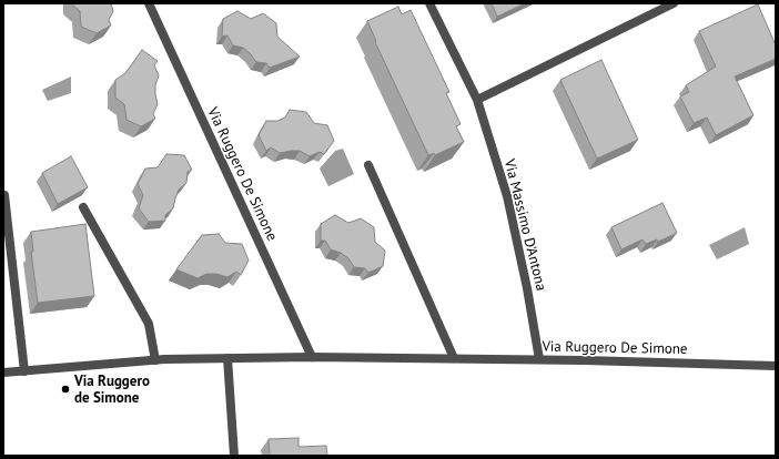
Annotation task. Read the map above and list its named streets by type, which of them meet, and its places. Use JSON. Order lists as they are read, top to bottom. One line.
{"streets":{"street":["Via Ruggero De Simone","Via Massimo D'Antona"]},"crossings":[["Via Ruggero De Simone","Via Massimo D'Antona"]],"places":["Via Ruggero de Simone"]}
